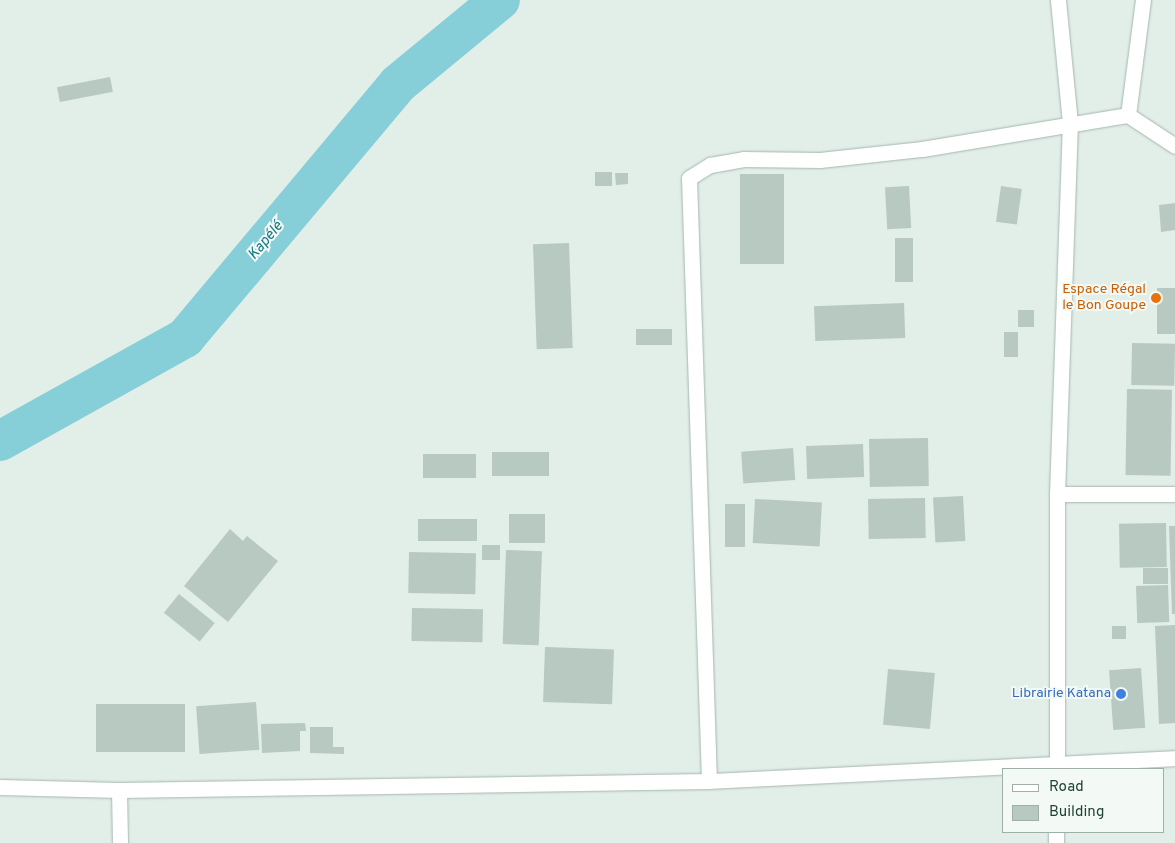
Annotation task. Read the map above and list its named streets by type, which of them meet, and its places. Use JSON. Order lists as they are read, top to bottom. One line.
{"water":["Kapélé"],"places":["Espace Régal le Bon Goupe","Librairie Katana"],"legend":["Road","Building"]}
